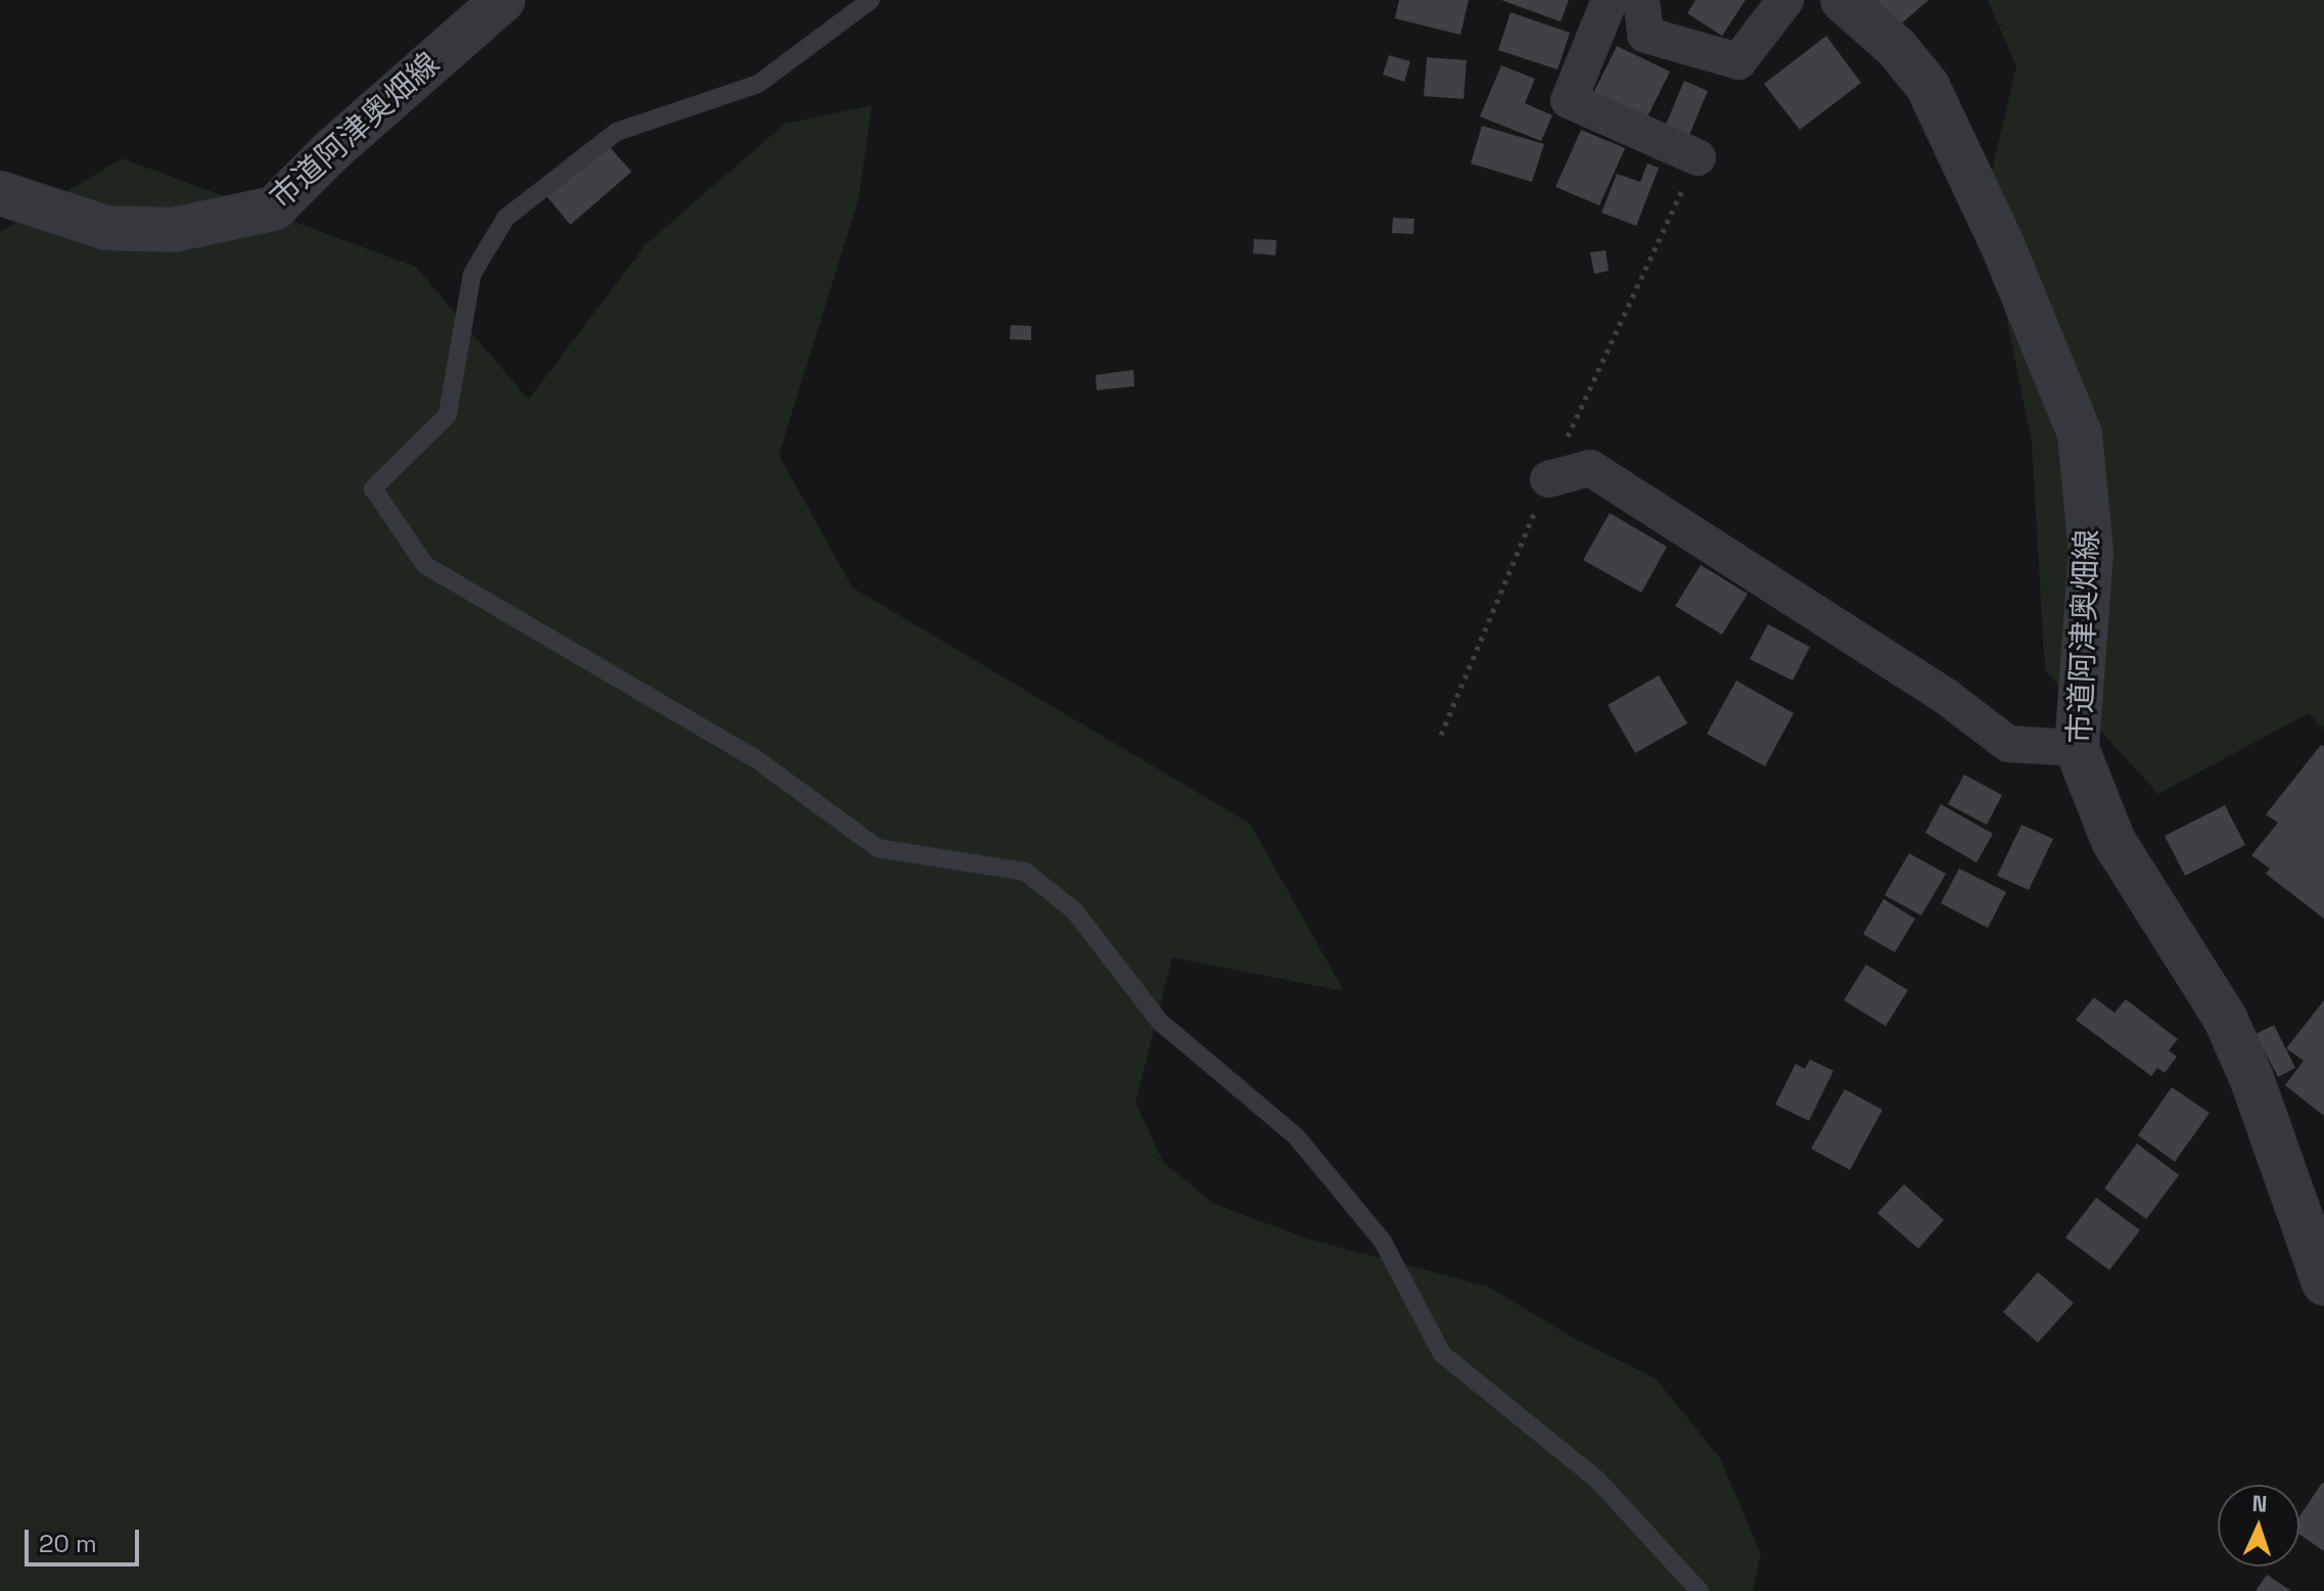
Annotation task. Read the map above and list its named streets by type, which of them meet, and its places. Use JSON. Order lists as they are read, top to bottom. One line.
{"streets":{"street":["市道阿津奥畑線"]},"scale_bar":"20 m","north":"top"}
